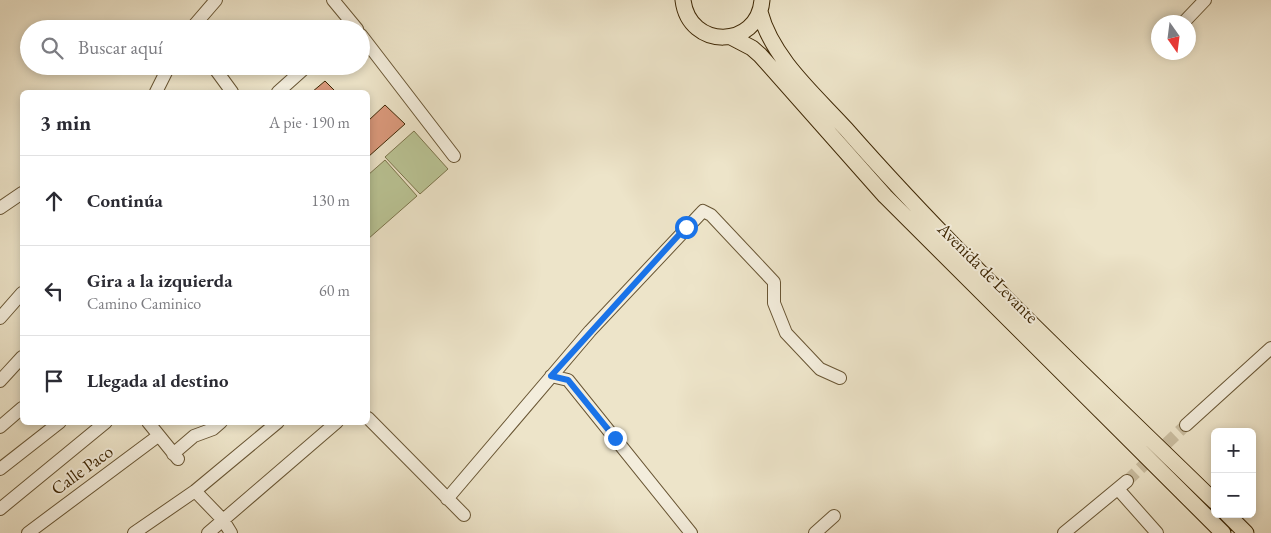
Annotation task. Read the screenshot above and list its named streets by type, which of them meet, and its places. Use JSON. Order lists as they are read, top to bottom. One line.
{"streets":{"main road":["Avenida de Levante"],"street":["Calle Paco"]},"north":"bottom","page":{"search":"Buscar aquí","heading":["3 min","A pie · 190 m"],"list":[["Continúa","130 m"],["Gira a la izquierda","Camino Caminico","60 m"],"Llegada al destino"],"map_buttons":["+","−"]}}
